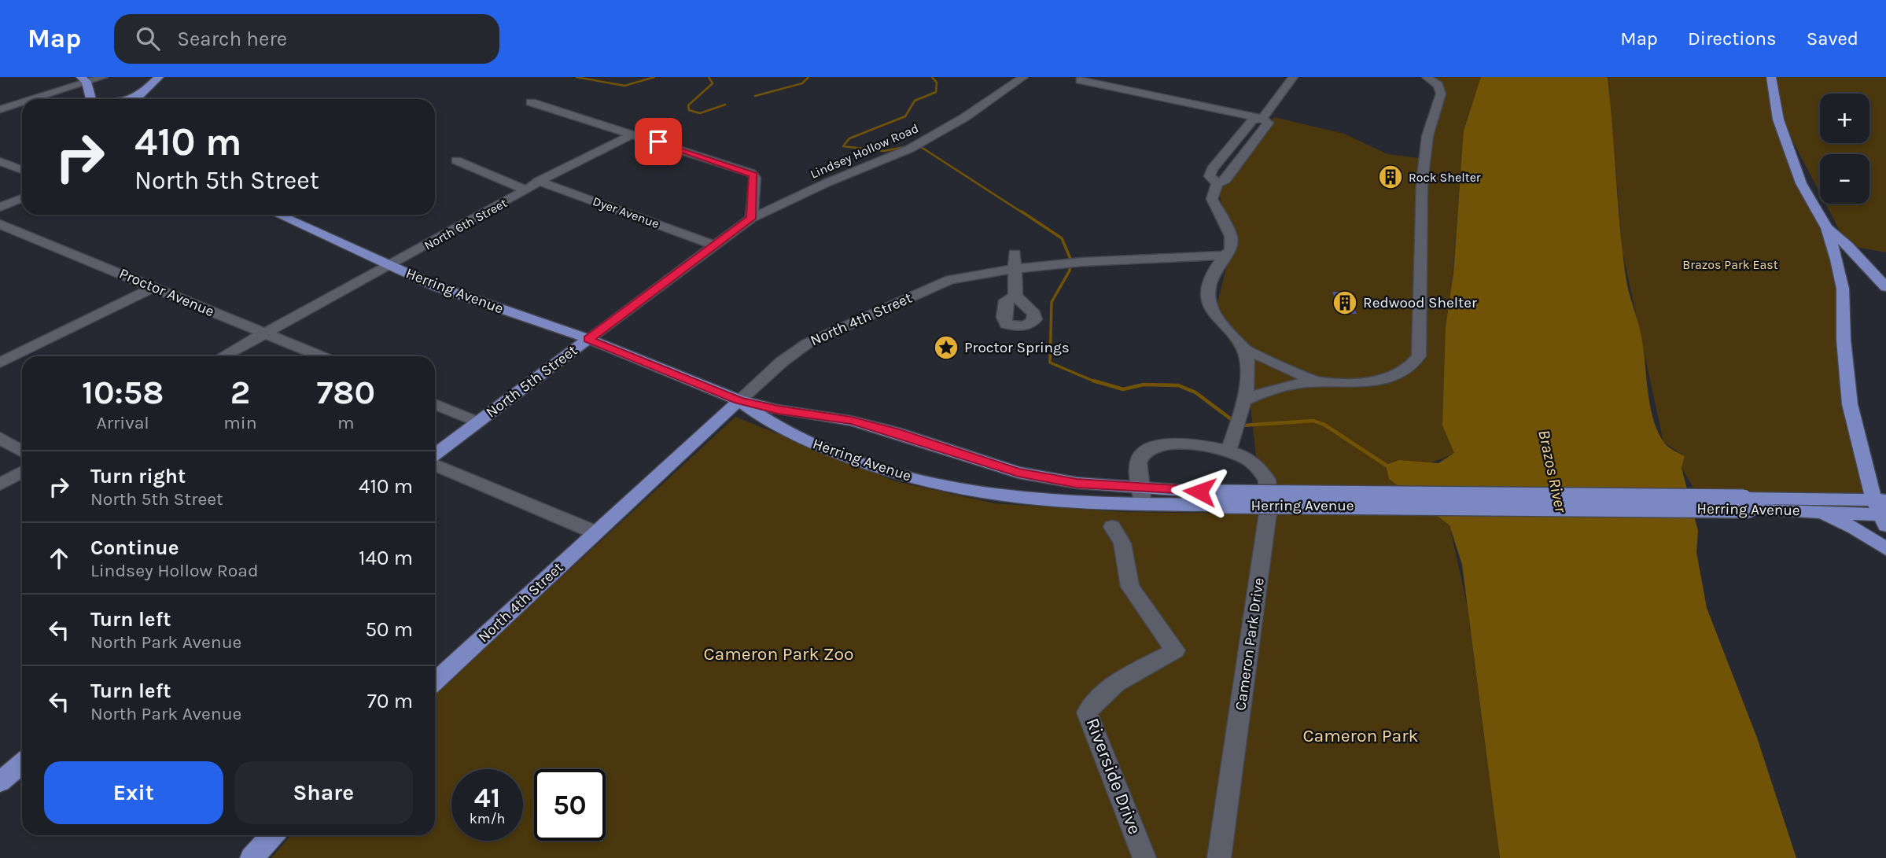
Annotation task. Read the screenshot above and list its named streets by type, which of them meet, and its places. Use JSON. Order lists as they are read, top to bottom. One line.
{"streets":{"main road":["Herring Avenue","North 4th Street","North 5th Street"],"street":["Lindsey Hollow Road","Dyer Avenue","North 6th Street","Proctor Avenue","Cameron Park Drive","Riverside Drive"]},"crossings":[["Lindsey Hollow Road","Dyer Avenue"],["Lindsey Hollow Road","North 5th Street"],["Dyer Avenue","North 6th Street"],["Dyer Avenue","North 5th Street"],["North 6th Street","Herring Avenue"],["North 6th Street","Proctor Avenue"],["Herring Avenue","North 4th Street"],["Herring Avenue","North 5th Street"],["Herring Avenue","Cameron Park Drive"]],"water":["Brazos River"],"parks":["Brazos Park East","Cameron Park Zoo","Cameron Park"],"places":{"building":["Rock Shelter","Redwood Shelter"],"place":["Proctor Springs"]},"page":{"header":"Map","search":"Search here","nav":["Map","Directions","Saved"],"map_buttons":["+","−"],"turn":["410 m","North 5th Street"],"eta":["10:58","Arrival","2","min","780","m"],"list":[{"name":"Turn right","note":"North 5th Street","value":"410 m"},{"name":"Continue","note":"Lindsey Hollow Road","value":"140 m"},{"name":"Turn left","note":"North Park Avenue","value":"50 m"},{"name":"Turn left","note":"North Park Avenue","value":"70 m"}],"buttons":["Exit","Share"],"speed":"41 km/h","limit":"50"}}
